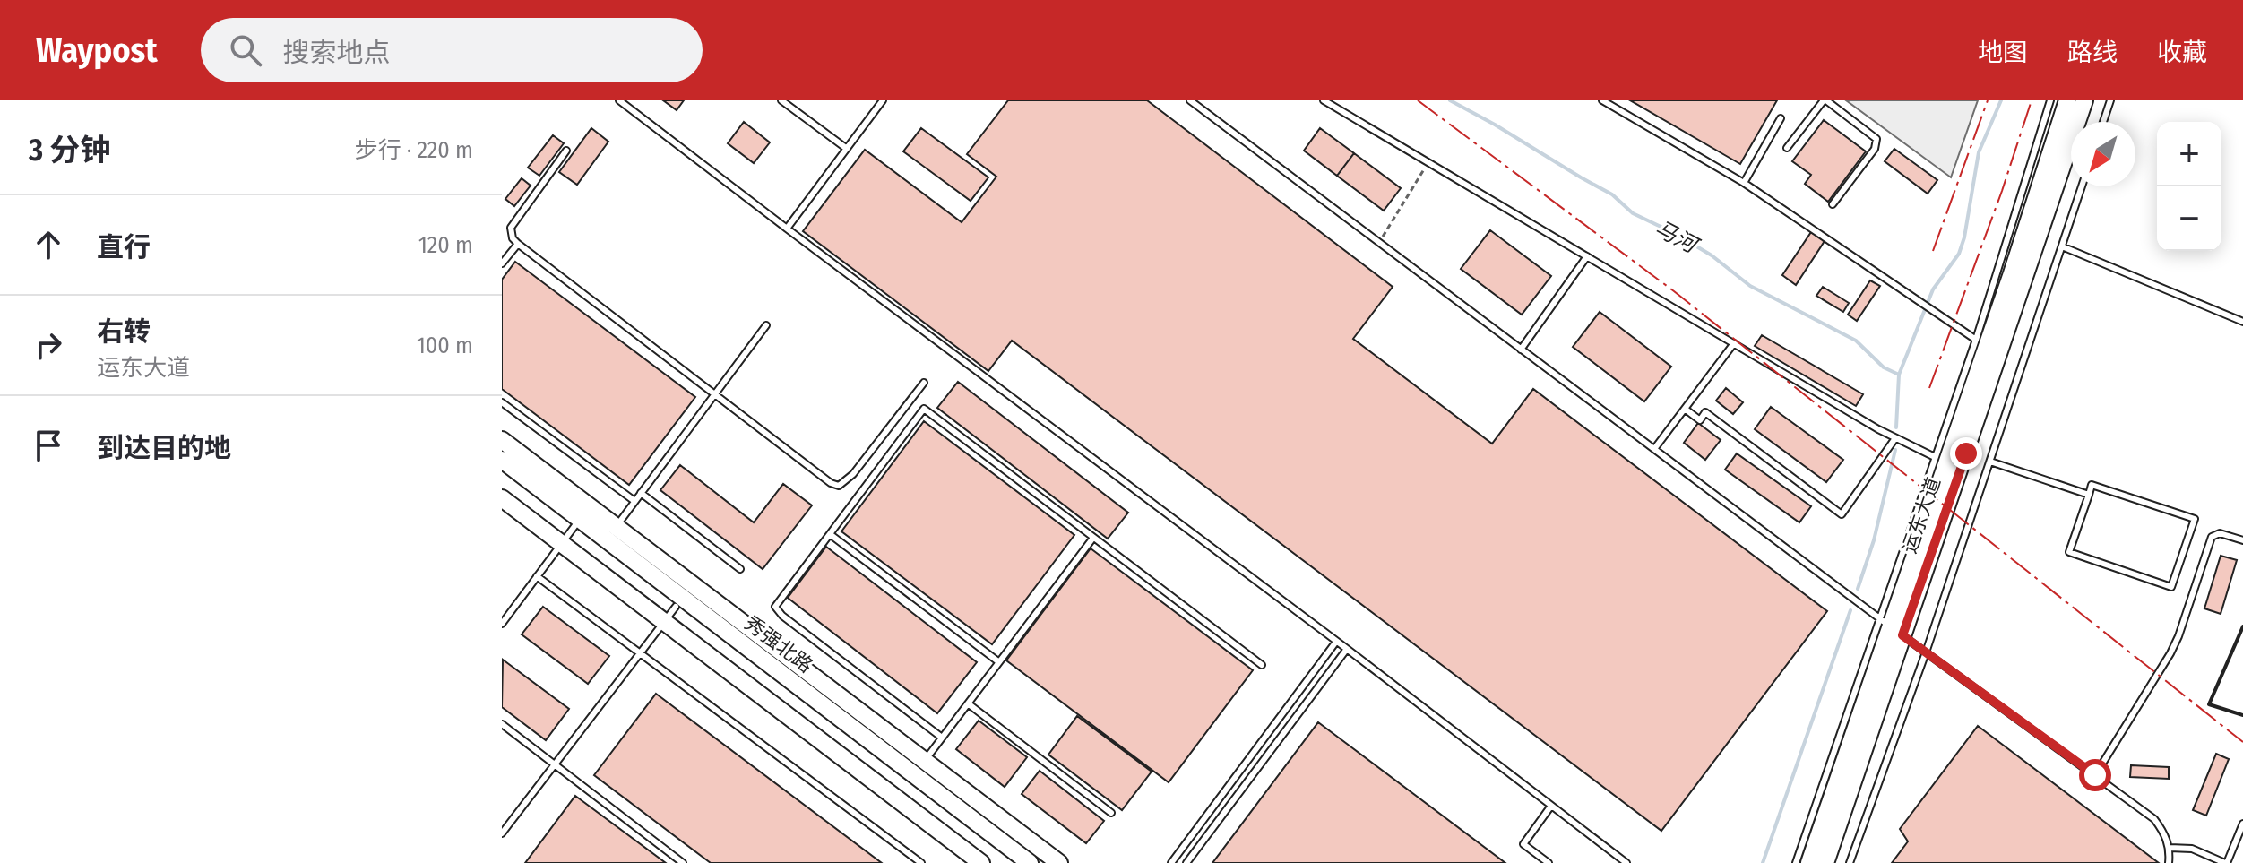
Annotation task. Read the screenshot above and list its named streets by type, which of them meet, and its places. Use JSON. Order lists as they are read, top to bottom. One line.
{"streets":{"street":["运东大道","秀强北路"]},"water":["马河"],"north":"bottom left","page":{"header":"Waypost","search":"搜索地点","nav":["地图","路线","收藏"],"heading":["3 分钟","步行 · 220 m"],"map_buttons":["+","−"],"list":[["直行","120 m"],["右转","运东大道","100 m"],"到达目的地"]}}
